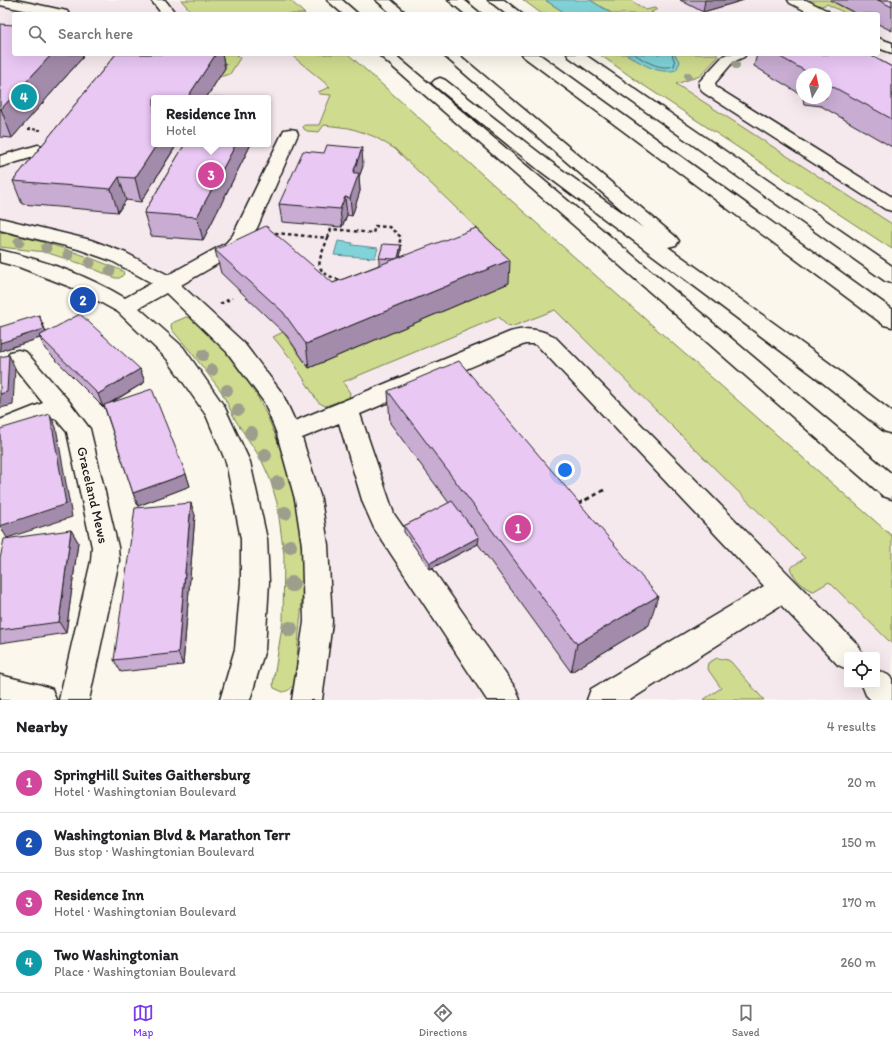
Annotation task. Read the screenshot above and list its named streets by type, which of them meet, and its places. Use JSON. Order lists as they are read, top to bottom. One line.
{"streets":{"main road":["Graceland Mews"]},"north":"top","page":{"search":"Search here","pins":["4","3","2","1"],"popup":["Residence Inn","Hotel"],"heading":["Nearby","4 results"],"list":[{"mark":"1","name":"SpringHill Suites Gaithersburg","note":"Hotel · Washingtonian Boulevard","value":"20 m"},{"mark":"2","name":"Washingtonian Blvd & Marathon Terr","note":"Bus stop · Washingtonian Boulevard","value":"150 m"},{"mark":"3","name":"Residence Inn","note":"Hotel · Washingtonian Boulevard","value":"170 m"},{"mark":"4","name":"Two Washingtonian","note":"Place · Washingtonian Boulevard","value":"260 m"}],"nav":["Map","Directions","Saved"]}}
